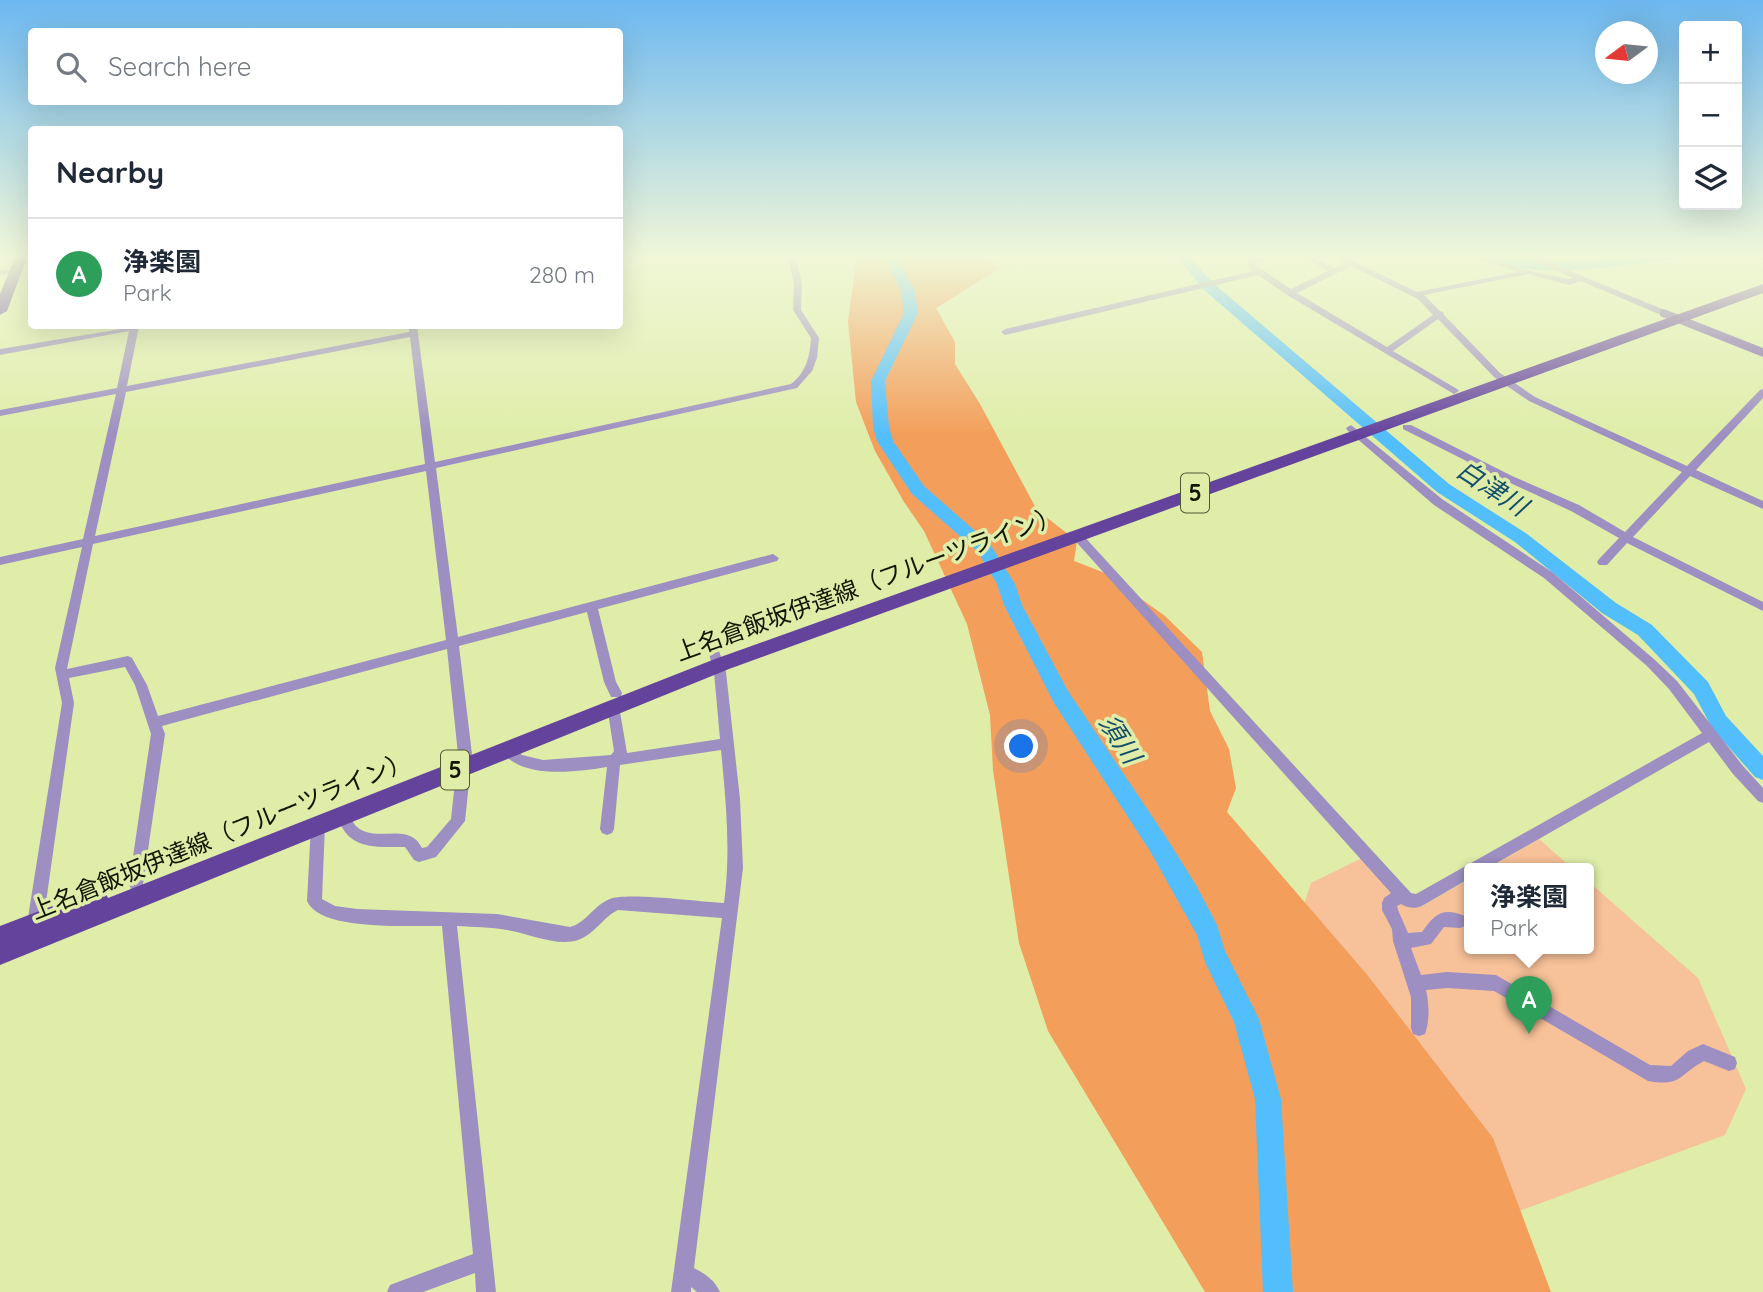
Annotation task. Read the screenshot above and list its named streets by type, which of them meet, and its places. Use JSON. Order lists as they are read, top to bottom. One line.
{"streets":{"main road":["5","上名倉飯坂伊達線（フルーツライン）"]},"water":["白津川","須川"],"north":"left","page":{"map_buttons":["+","−"],"search":"Search here","heading":"Nearby","list":[{"mark":"A","name":"浄楽園","note":"Park","value":"280 m"}],"popup":["浄楽園","Park"],"pins":"A"}}
